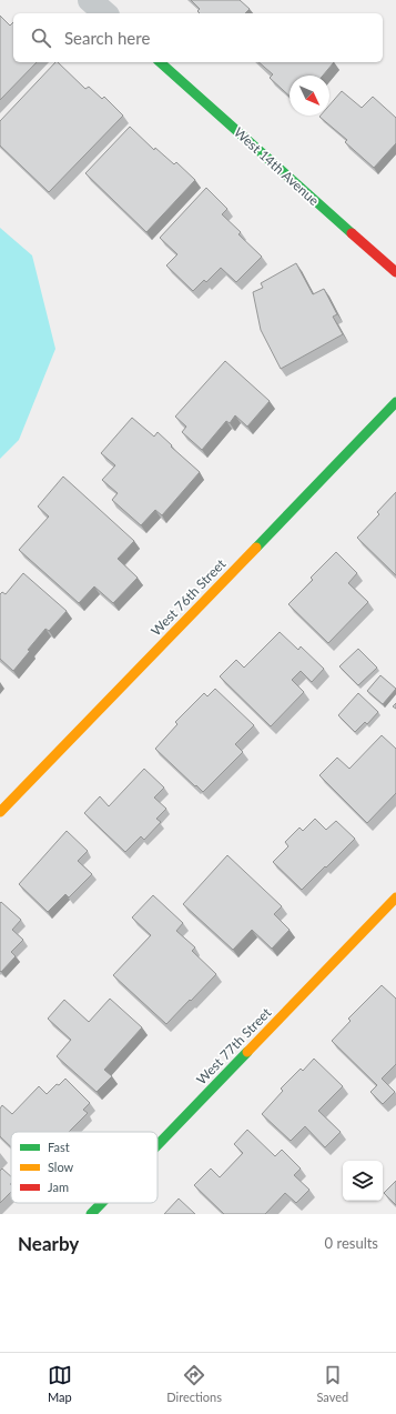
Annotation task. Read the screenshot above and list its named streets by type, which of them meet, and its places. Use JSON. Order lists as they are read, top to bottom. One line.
{"streets":{"street":["West 14th Avenue","West 76th Street","West 77th Street"]},"legend":["Fast","Slow","Jam"],"north":"bottom right","page":{"search":"Search here","heading":["Nearby","0 results"],"nav":["Map","Directions","Saved"]}}
